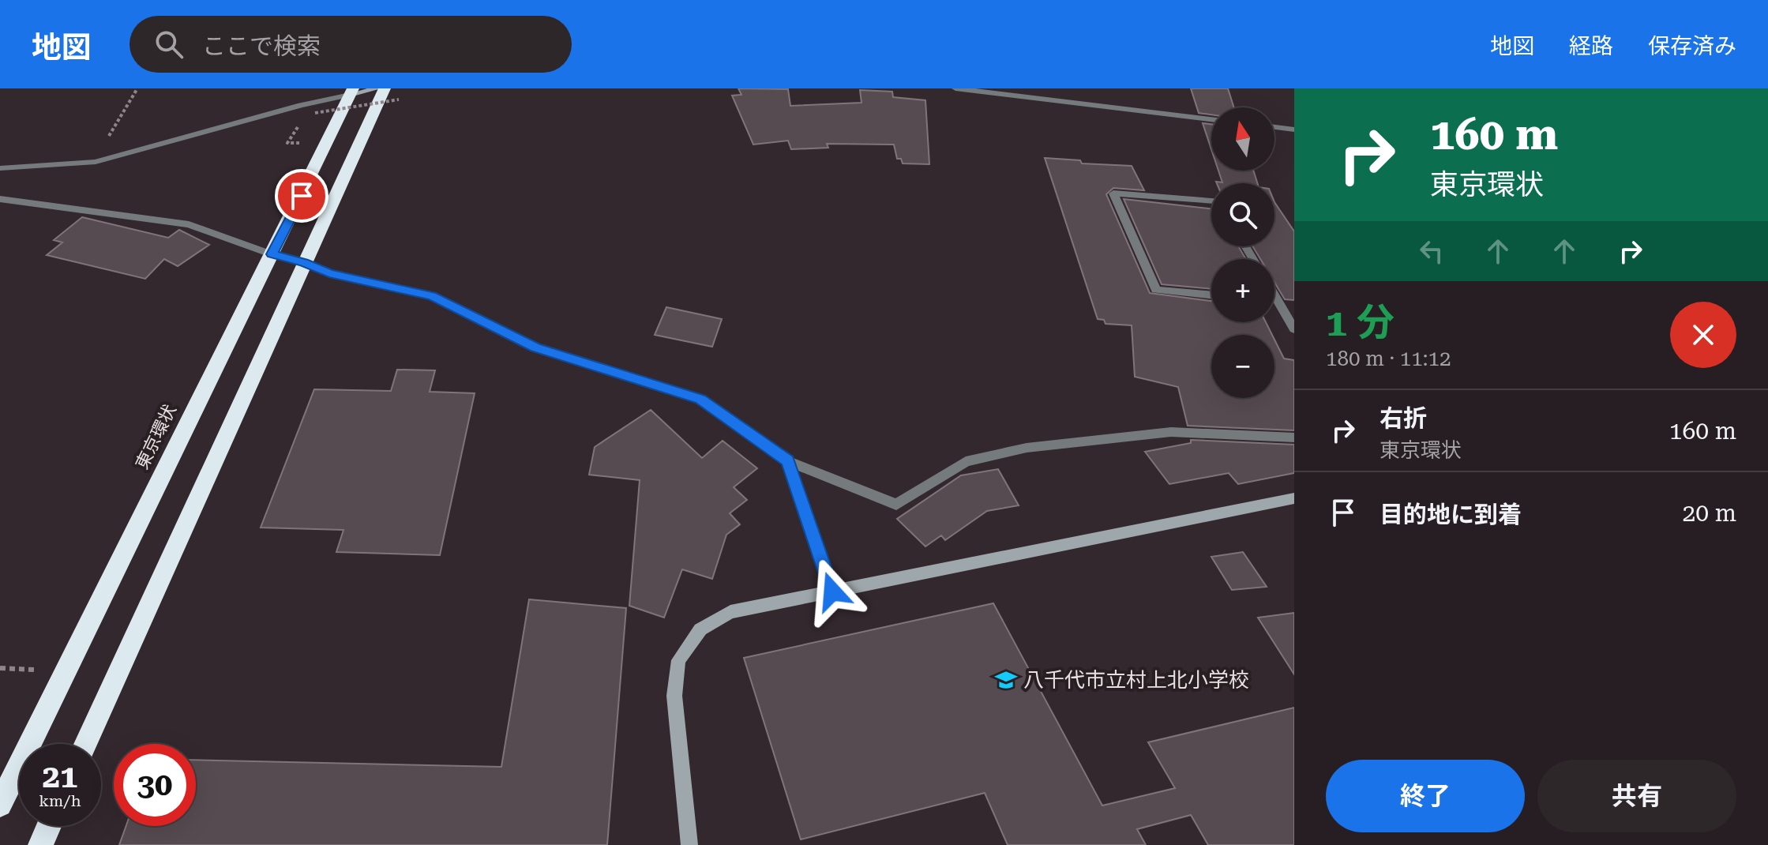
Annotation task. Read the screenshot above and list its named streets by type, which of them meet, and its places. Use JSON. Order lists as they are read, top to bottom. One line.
{"streets":{"highway":["東京環状"]},"places":{"school or university":["八千代市立村上北小学校"]},"north":"top","page":{"header":"地図","search":"ここで検索","nav":["地図","経路","保存済み"],"turn":["160 m","東京環状"],"map_buttons":["+","−"],"heading":["1 分","180 m · 11:12"],"list":[{"name":"右折","note":"東京環状","value":"160 m"},{"name":"目的地に到着","value":"20 m"}],"speed":"21 km/h","limit":"30","buttons":["終了","共有"]}}
